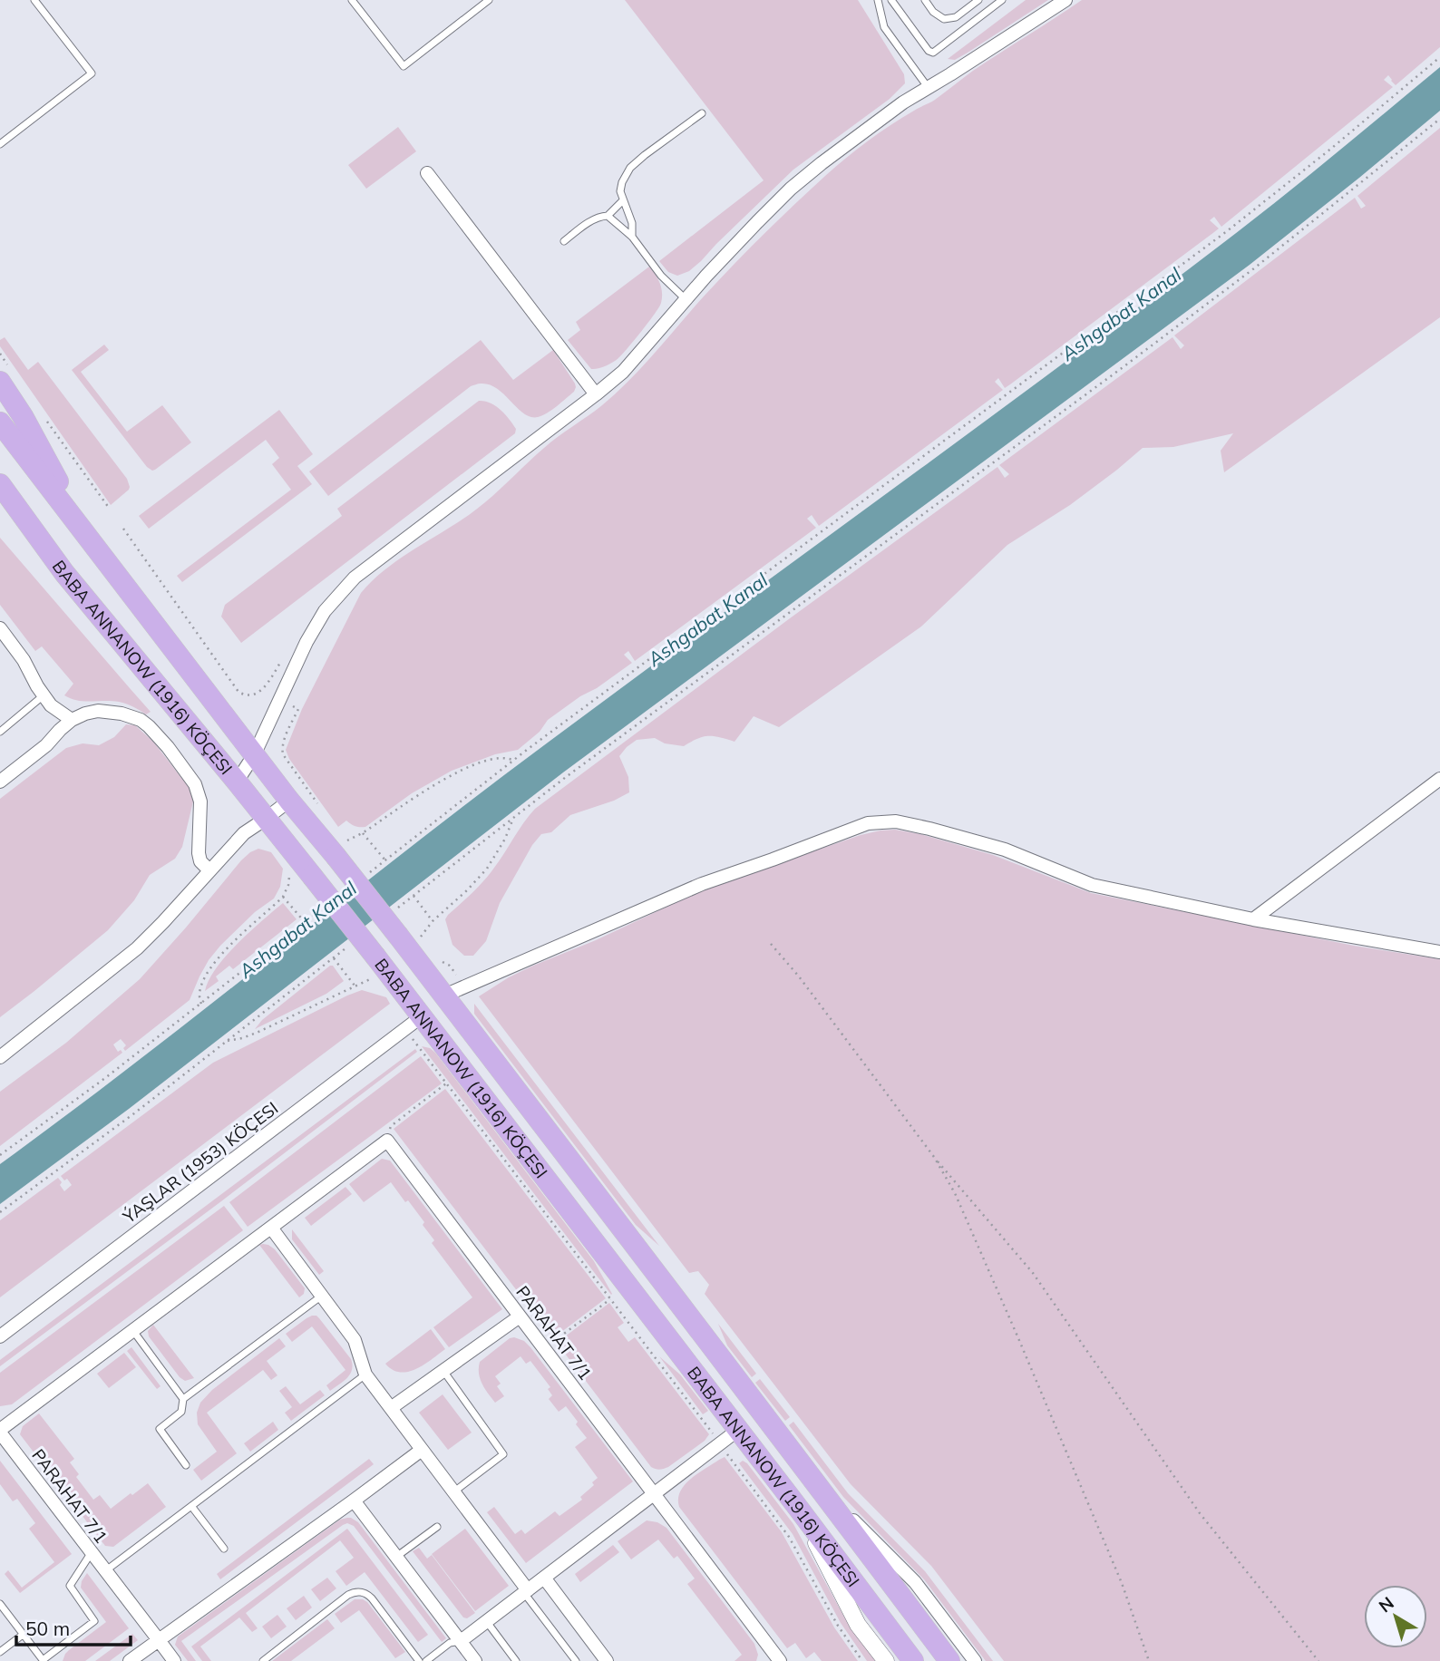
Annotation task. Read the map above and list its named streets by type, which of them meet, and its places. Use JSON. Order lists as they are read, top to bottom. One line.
{"streets":{"main road":["BABA ANNANOW (1916) KÖÇESI"],"street":["ÝAŞLAR (1953) KÖÇESI","PARAHAT 7/1"]},"crossings":[["BABA ANNANOW (1916) KÖÇESI","ÝAŞLAR (1953) KÖÇESI"]],"water":["Ashgabat Kanal"],"scale_bar":"50 m","north":"top left"}
